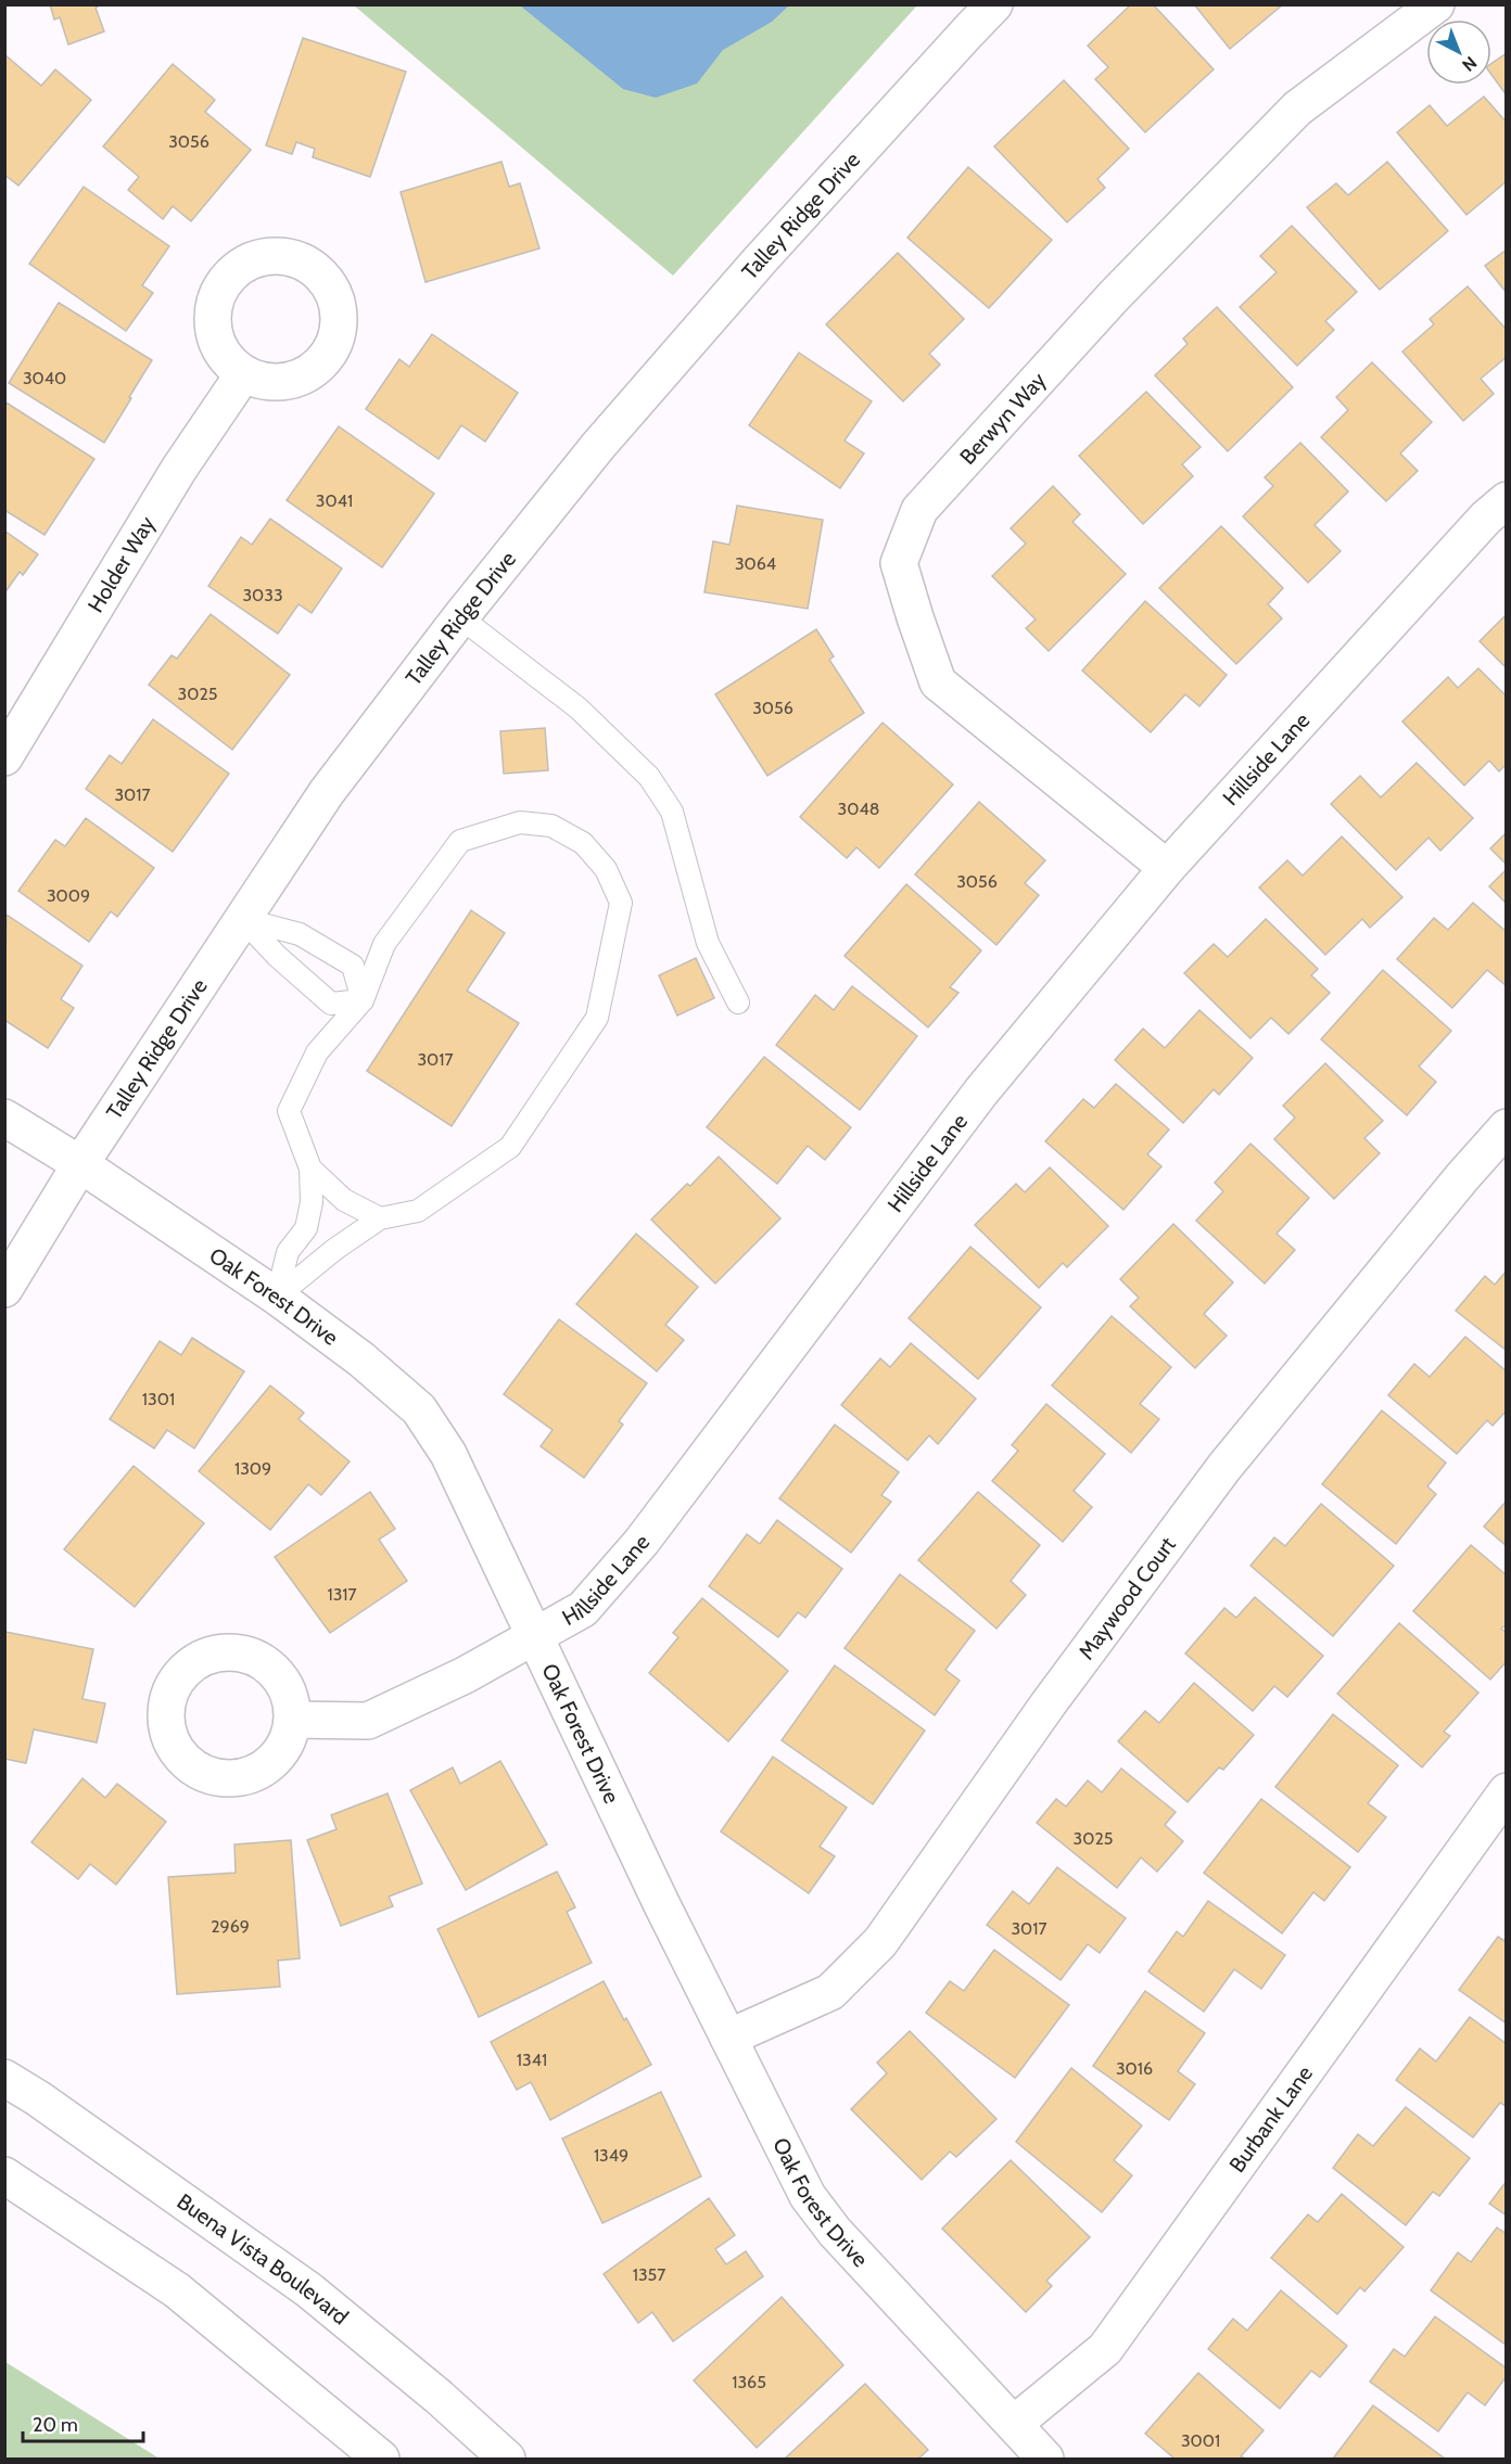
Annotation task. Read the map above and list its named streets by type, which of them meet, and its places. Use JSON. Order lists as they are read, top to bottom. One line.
{"streets":{"street":["Talley Ridge Drive","Berwyn Way","Holder Way","Hillside Lane","Oak Forest Drive","Maywood Court","Burbank Lane","Buena Vista Boulevard"]},"crossings":[["Talley Ridge Drive","Oak Forest Drive"],["Berwyn Way","Hillside Lane"],["Hillside Lane","Oak Forest Drive"],["Oak Forest Drive","Maywood Court"],["Oak Forest Drive","Burbank Lane"]],"house_numbers":["3056","3040","3041","3064","3033","3025","3056","3017","3048","3056","3009","3017","1301","1309","1317","3025","2969","3017","1341","3016","1349","1357","1365","3001"],"scale_bar":"20 m","north":"bottom right"}
